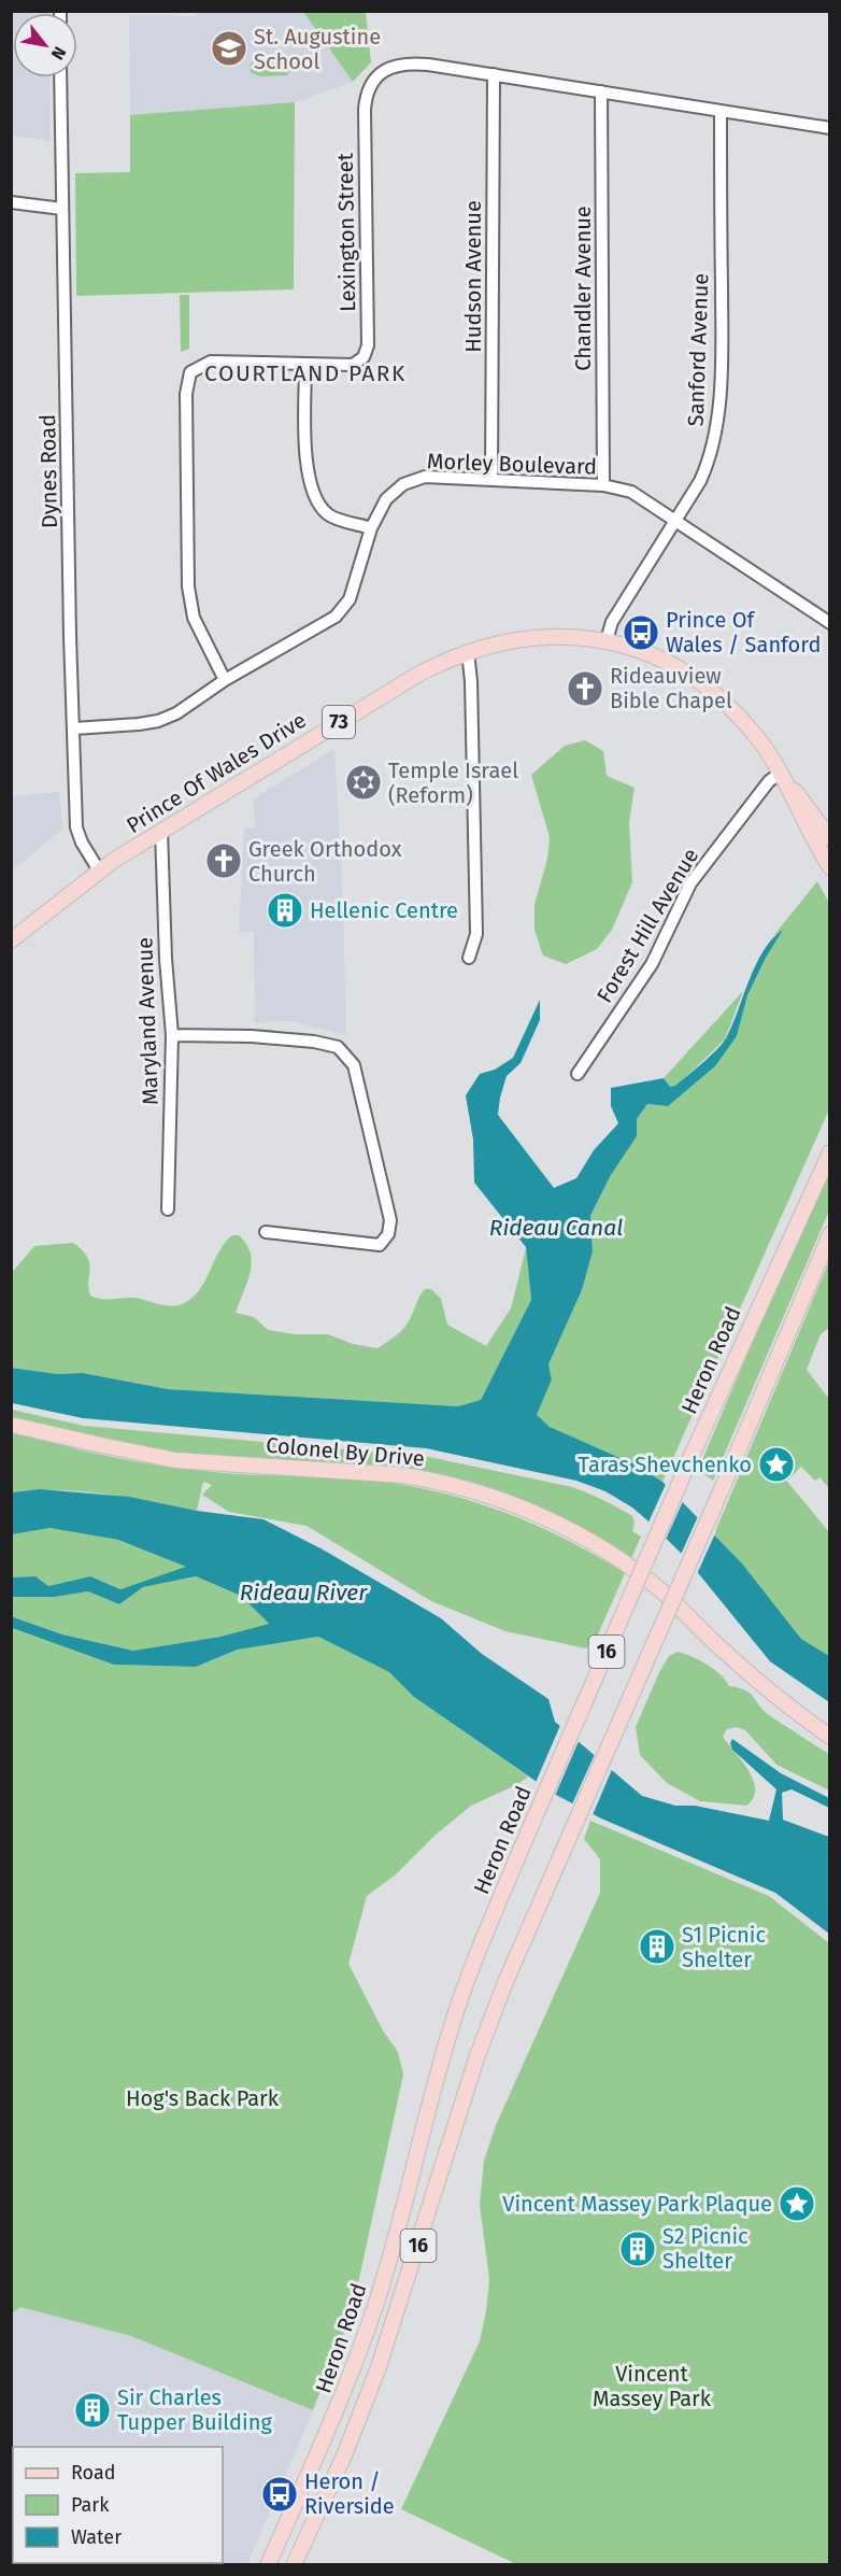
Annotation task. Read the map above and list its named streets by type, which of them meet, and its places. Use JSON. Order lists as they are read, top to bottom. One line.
{"streets":{"main road":["73","Prince Of Wales Drive","Heron Road","Colonel By Drive","16"],"street":["Lexington Street","Hudson Avenue","Chandler Avenue","Sanford Avenue","Morley Boulevard","Dynes Road","Forest Hill Avenue","Maryland Avenue"]},"crossings":[["Lexington Street","Hudson Avenue"],["Lexington Street","Chandler Avenue"],["Lexington Street","Sanford Avenue"],["Lexington Street","Morley Boulevard"],["Hudson Avenue","Morley Boulevard"],["Chandler Avenue","Morley Boulevard"],["Sanford Avenue","Morley Boulevard"],["Sanford Avenue","Prince Of Wales Drive"],["Morley Boulevard","Dynes Road"],["Dynes Road","Prince Of Wales Drive"],["Prince Of Wales Drive","Forest Hill Avenue"],["Prince Of Wales Drive","Maryland Avenue"]],"districts":["COURTLAND PARK"],"water":["Rideau Canal","Rideau River"],"parks":["Hog's Back Park","Vincent Massey Park"],"places":{"school or university":["St. Augustine School"],"bus stop":["Prince Of Wales / Sanford","Heron / Riverside"],"church":["Rideauview Bible Chapel","Greek Orthodox Church"],"synagogue":["Temple Israel (Reform)"],"building":["Hellenic Centre","S1 Picnic Shelter","S2 Picnic Shelter","Sir Charles Tupper Building"],"place":["Taras Shevchenko","Vincent Massey Park Plaque"]},"legend":["Road","Park","Water"],"north":"bottom right"}
